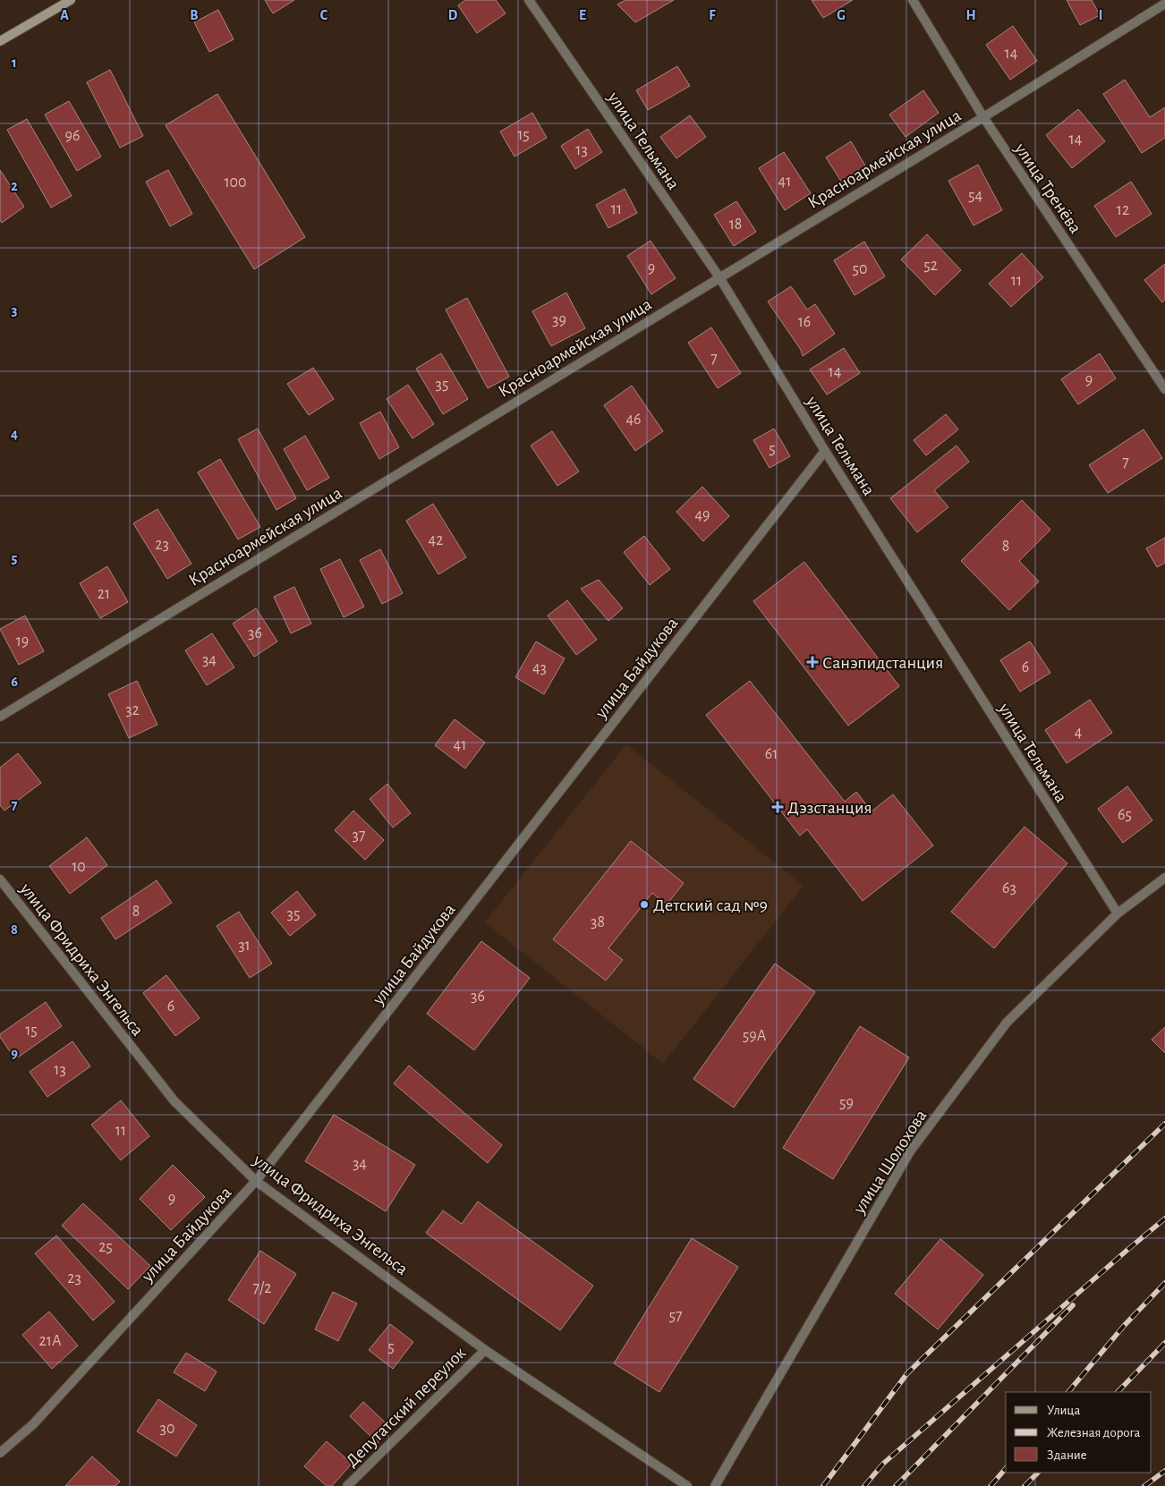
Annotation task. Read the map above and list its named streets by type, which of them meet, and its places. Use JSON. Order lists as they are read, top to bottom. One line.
{"streets":{"street":["улица Тельмана","Красноармейская улица","улица Тренёва","улица Байдукова","улица Фридриха Энгельса","улица Шолохова","Депутатский переулок"]},"crossings":[["улица Тельмана","Красноармейская улица"],["улица Тельмана","улица Байдукова"],["улица Тельмана","улица Шолохова"],["Красноармейская улица","улица Тренёва"],["улица Байдукова","улица Фридриха Энгельса"],["улица Фридриха Энгельса","Депутатский переулок"]],"places":{"health":["Санэпидстанция","Дэзстанция"],"other":["Детский сад №9"]},"house_numbers":["14","15","96","14","13","41","100","54","11","12","18","52","9","50","11","39","16","7","14","9","35","46","5","7","49","42","23","8","21","36","19","34","6","43","32","4","41","61","65","37","10","63","8","35","38","31","36","6","15","59А","13","59","11","34","9","25","23","7/2","57","21А","5","30"],"legend":["Улица","Железная дорога","Здание"],"grid":{"columns":["A","B","C","D","E","F","G","H","I"],"rows":["1","2","3","4","5","6","7","8","9"]}}
